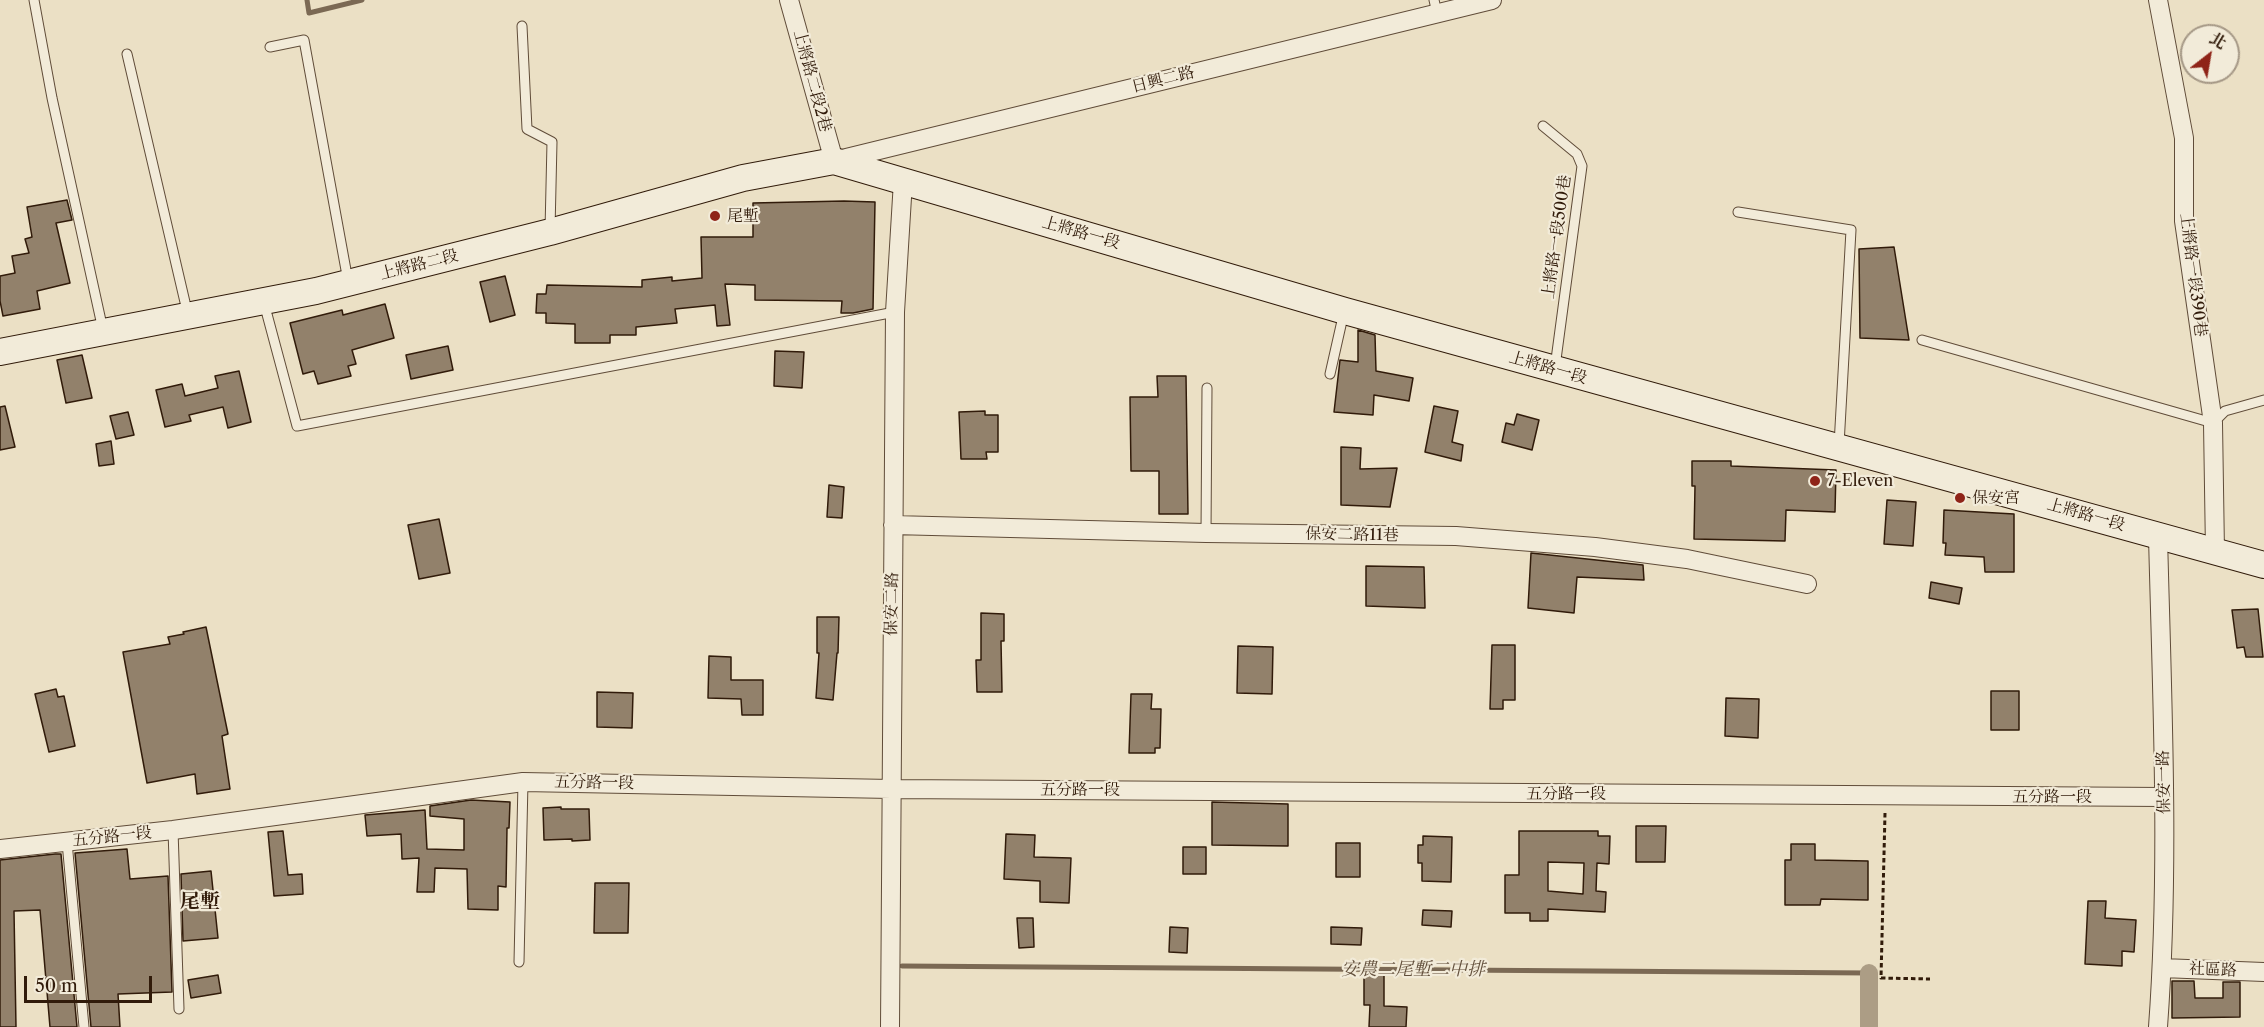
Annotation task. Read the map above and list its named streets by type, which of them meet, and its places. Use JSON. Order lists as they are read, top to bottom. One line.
{"streets":{"main road":["上將路一段","上將路二段"],"street":["日興二路","上將路二段2巷","上將路一段390巷","保安二路11巷","保安二路","保安一路","五分路一段","社區路"],"lane":["上將路一段500巷"]},"crossings":[["日興二路","上將路二段2巷"],["日興二路","上將路一段"],["日興二路","上將路二段"],["上將路二段2巷","上將路一段"],["上將路二段2巷","上將路二段"],["上將路一段","上將路一段500巷"],["上將路一段","上將路二段"],["上將路一段","上將路一段390巷"],["上將路一段","保安二路"],["上將路一段","保安一路"],["保安二路11巷","保安二路"],["保安二路","五分路一段"],["保安一路","五分路一段"],["保安一路","社區路"]],"districts":["尾塹"],"water":["安農二尾塹二中排"],"places":["尾塹","7-Eleven","保安宮"],"scale_bar":"50 m","north":"top right"}
